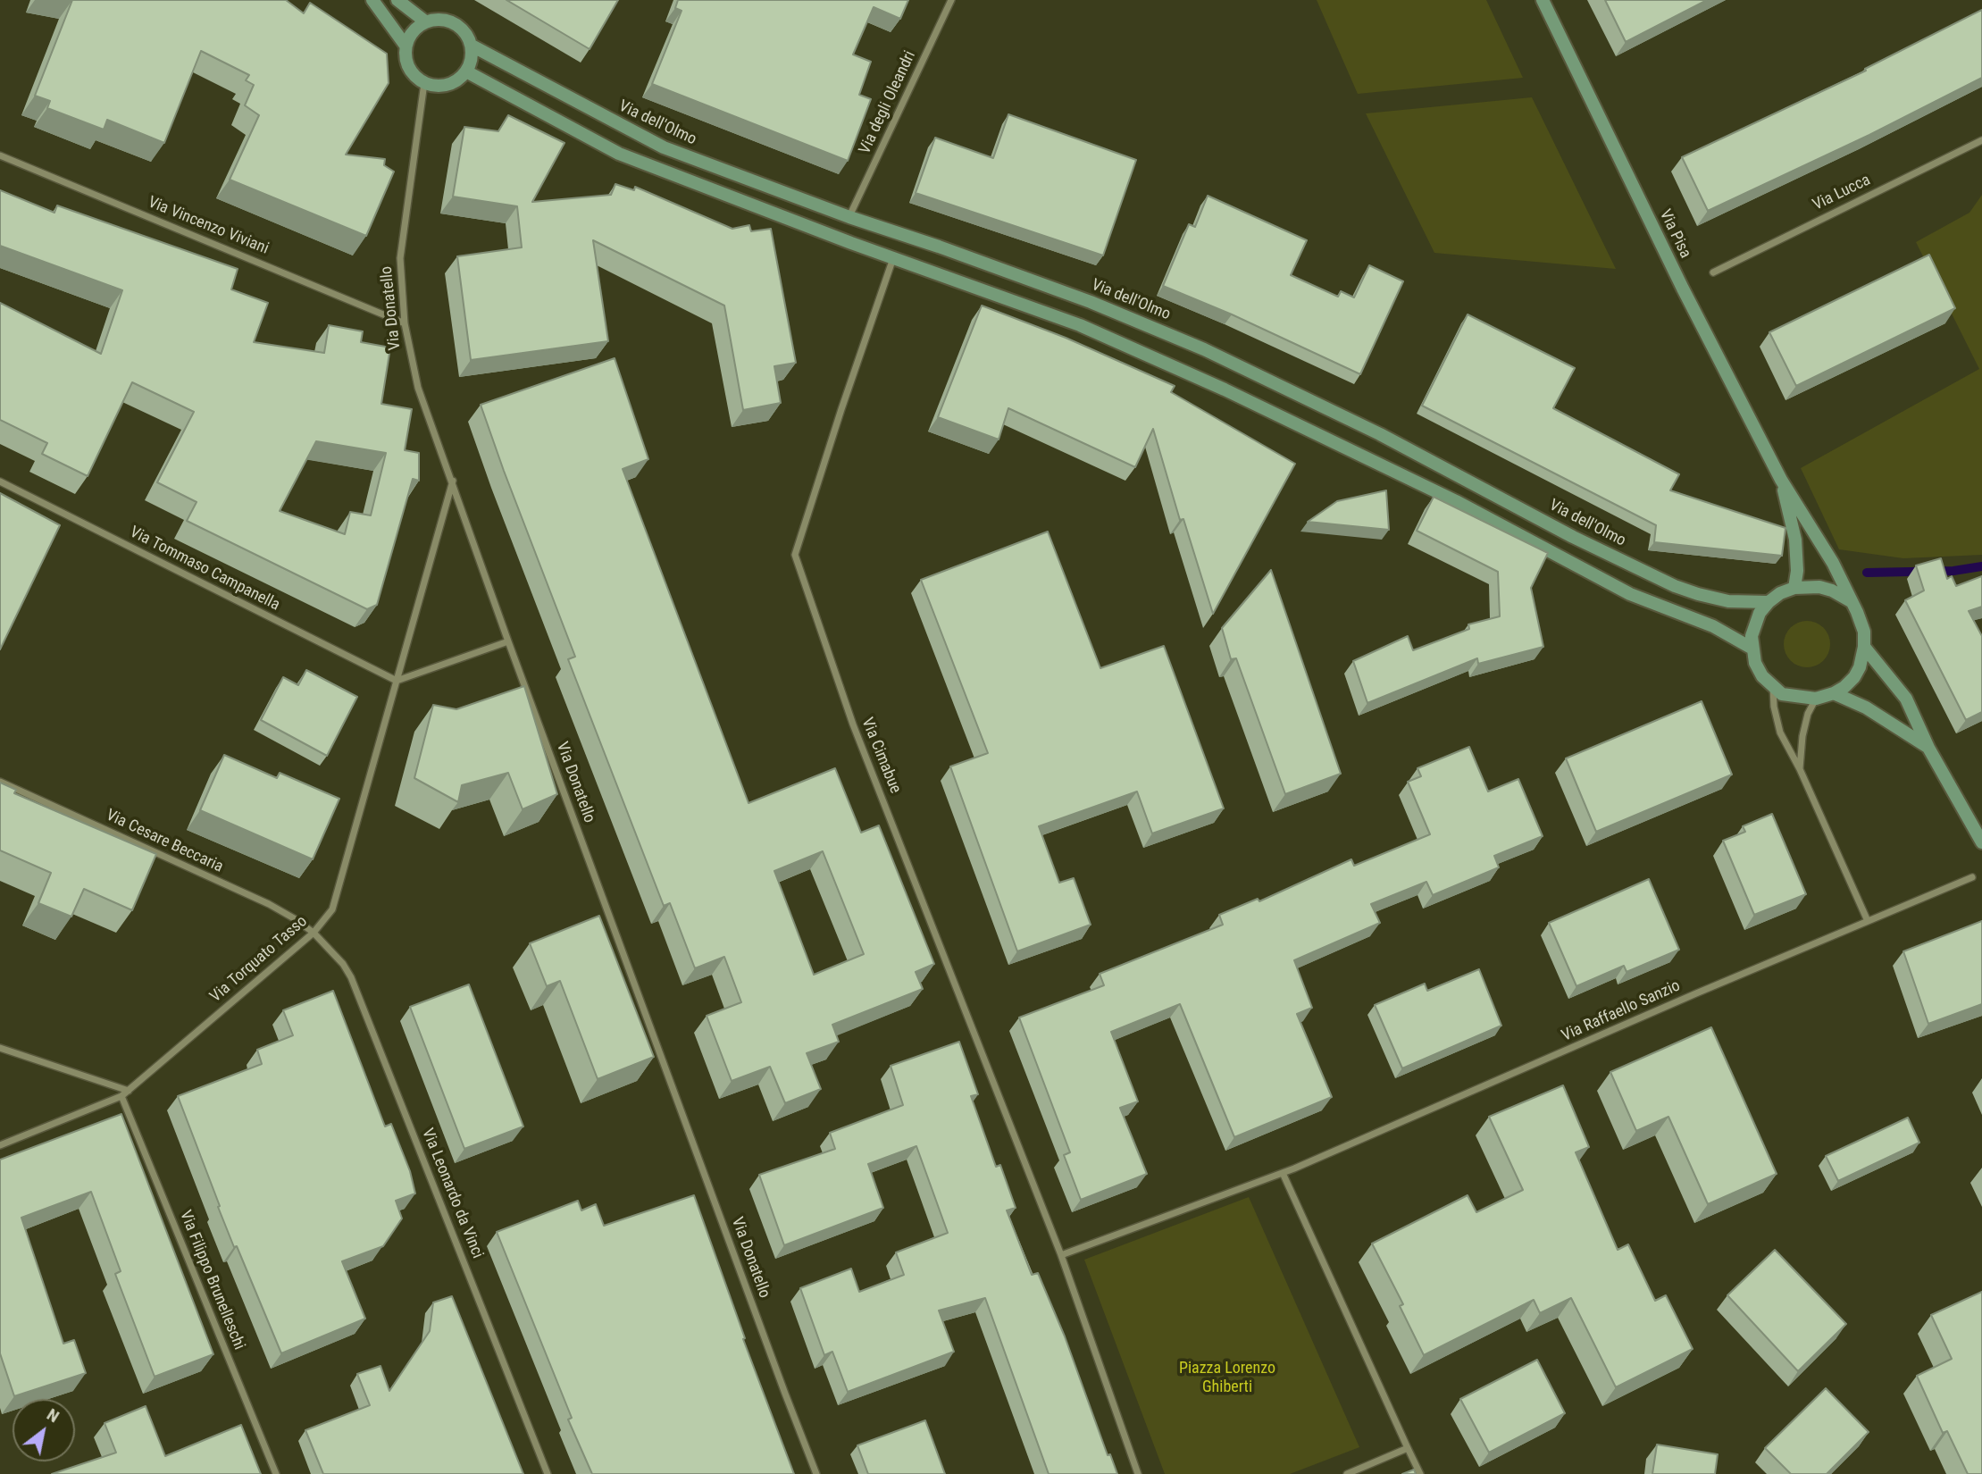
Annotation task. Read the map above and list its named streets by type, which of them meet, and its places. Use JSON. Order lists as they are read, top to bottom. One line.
{"streets":{"street":["Via degli Oleandri","Via dell'Olmo","Via Lucca","Via Vincenzo Viviani","Via Pisa","Via Donatello","Via Tommaso Campanella","Via Cimabue","Via Cesare Beccaria","Via Torquato Tasso","Via Raffaello Sanzio","Via Leonardo da Vinci","Via Filippo Brunelleschi"]},"crossings":[["Via degli Oleandri","Via dell'Olmo"],["Via dell'Olmo","Via Pisa"],["Via dell'Olmo","Via Donatello"],["Via Vincenzo Viviani","Via Donatello"],["Via Donatello","Via Torquato Tasso"],["Via Tommaso Campanella","Via Torquato Tasso"],["Via Cesare Beccaria","Via Torquato Tasso"],["Via Cesare Beccaria","Via Leonardo da Vinci"],["Via Torquato Tasso","Via Leonardo da Vinci"],["Via Torquato Tasso","Via Filippo Brunelleschi"]],"parks":["Piazza Lorenzo Ghiberti"],"north":"top right"}
